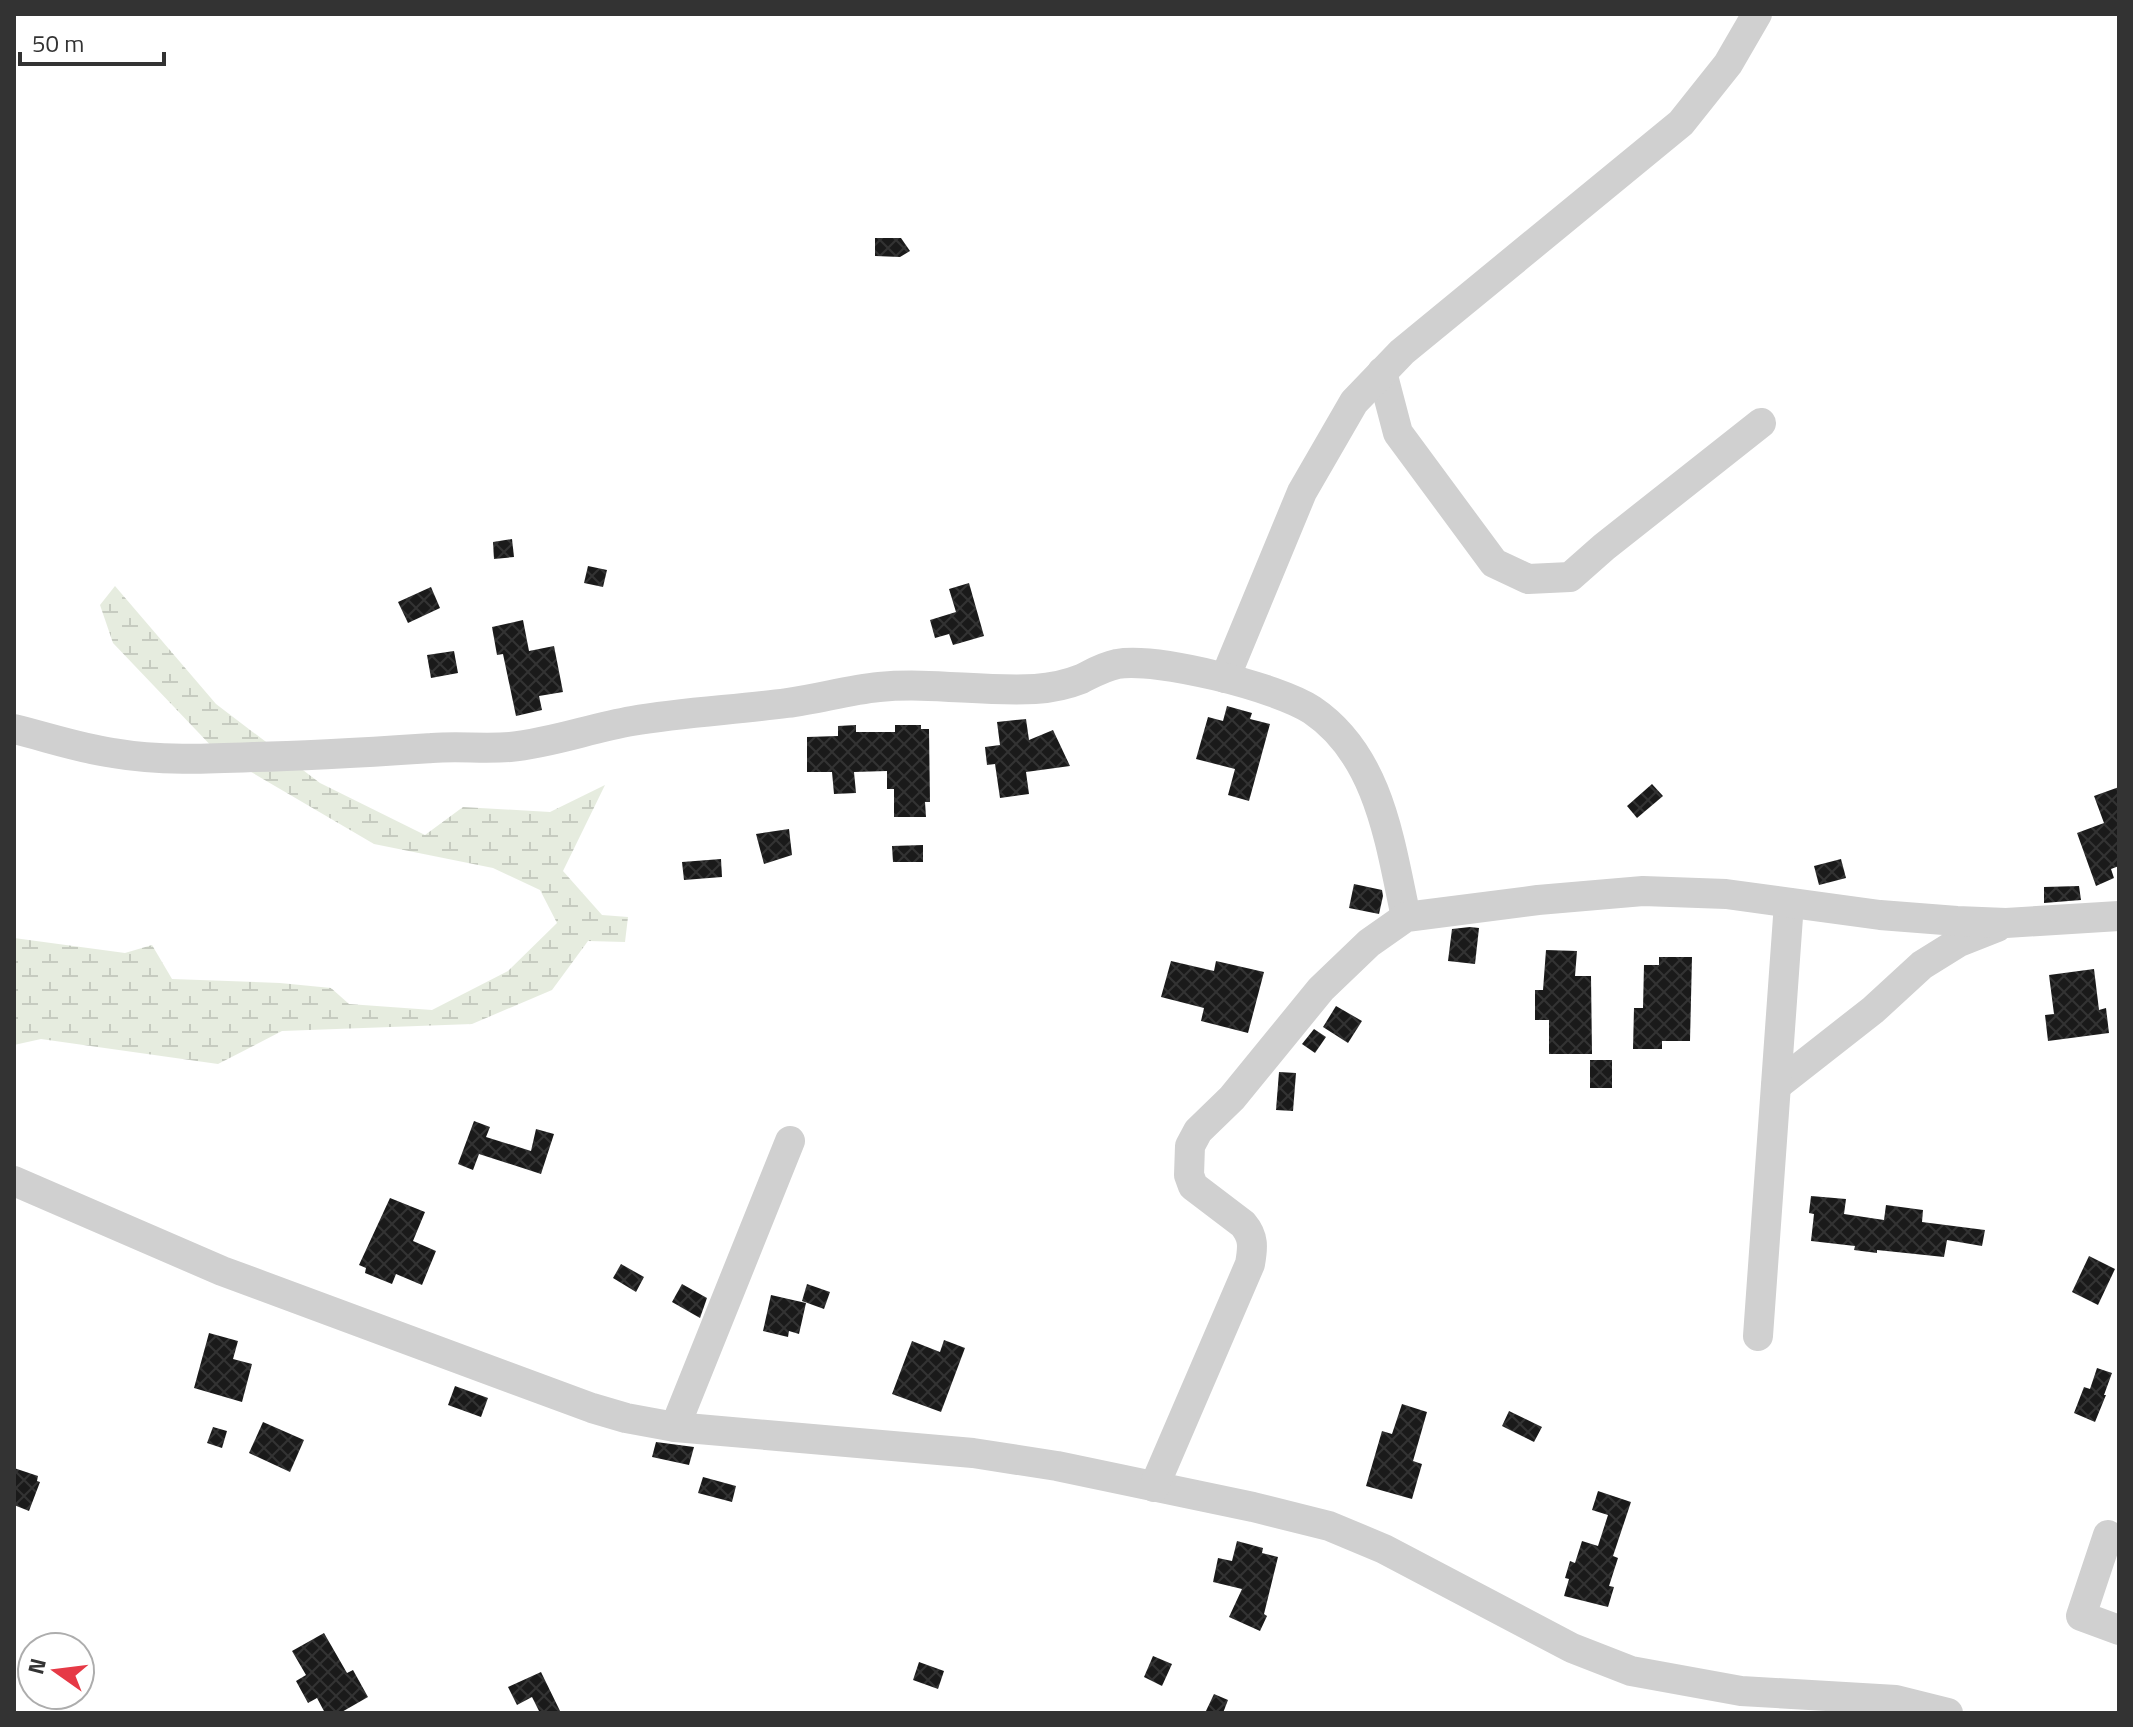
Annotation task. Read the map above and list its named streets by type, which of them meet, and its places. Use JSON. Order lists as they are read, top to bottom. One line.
{"scale_bar":"50 m","north":"left"}
